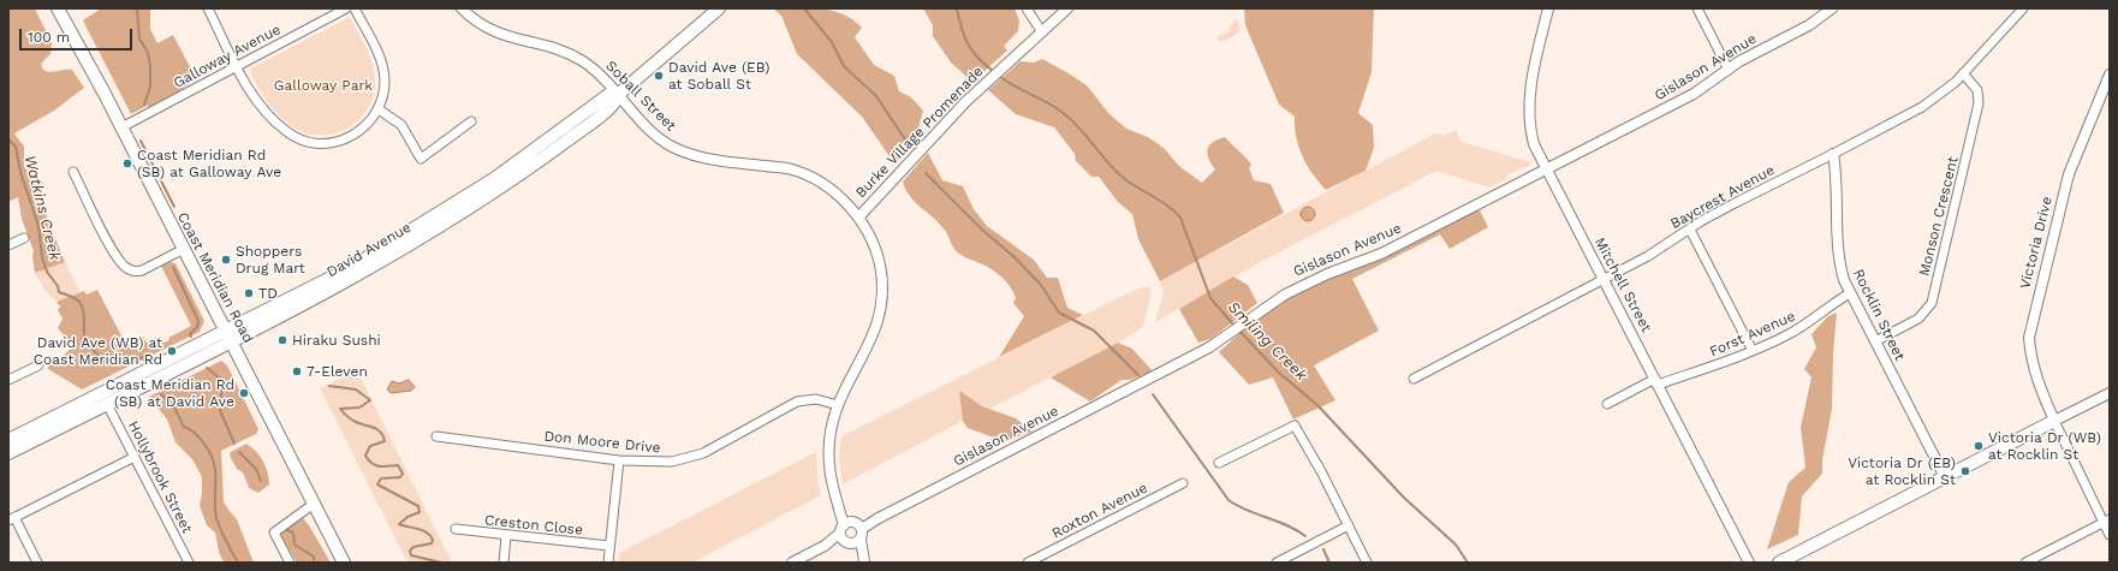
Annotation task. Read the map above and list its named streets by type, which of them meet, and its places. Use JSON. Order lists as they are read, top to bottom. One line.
{"streets":{"main road":["David Avenue","Coast Meridian Road"],"street":["Galloway Avenue","Gislason Avenue","Soball Street","Burke Village Promenade","Baycrest Avenue","Monson Crescent","Victoria Drive","Mitchell Street","Rocklin Street","Forst Avenue","Don Moore Drive","Hollybrook Street","Roxton Avenue","Creston Close"]},"crossings":[["Galloway Avenue","Coast Meridian Road"],["Gislason Avenue","Soball Street"],["Gislason Avenue","Mitchell Street"],["Soball Street","Burke Village Promenade"],["Soball Street","David Avenue"],["Soball Street","Don Moore Drive"],["Baycrest Avenue","Monson Crescent"],["Baycrest Avenue","Mitchell Street"],["Baycrest Avenue","Rocklin Street"],["Monson Crescent","Rocklin Street"],["David Avenue","Coast Meridian Road"],["David Avenue","Hollybrook Street"],["Mitchell Street","Forst Avenue"],["Rocklin Street","Forst Avenue"]],"water":["Watkins Creek","Smiling Creek"],"parks":["Galloway Park"],"places":["David Ave (EB) at Soball St","Coast Meridian Rd (SB) at Galloway Ave","Shoppers Drug Mart","TD","Hiraku Sushi","David Ave (WB) at Coast Meridian Rd","7-Eleven","Coast Meridian Rd (SB) at David Ave","Victoria Dr (WB) at Rocklin St","Victoria Dr (EB) at Rocklin St"],"scale_bar":"100 m"}
